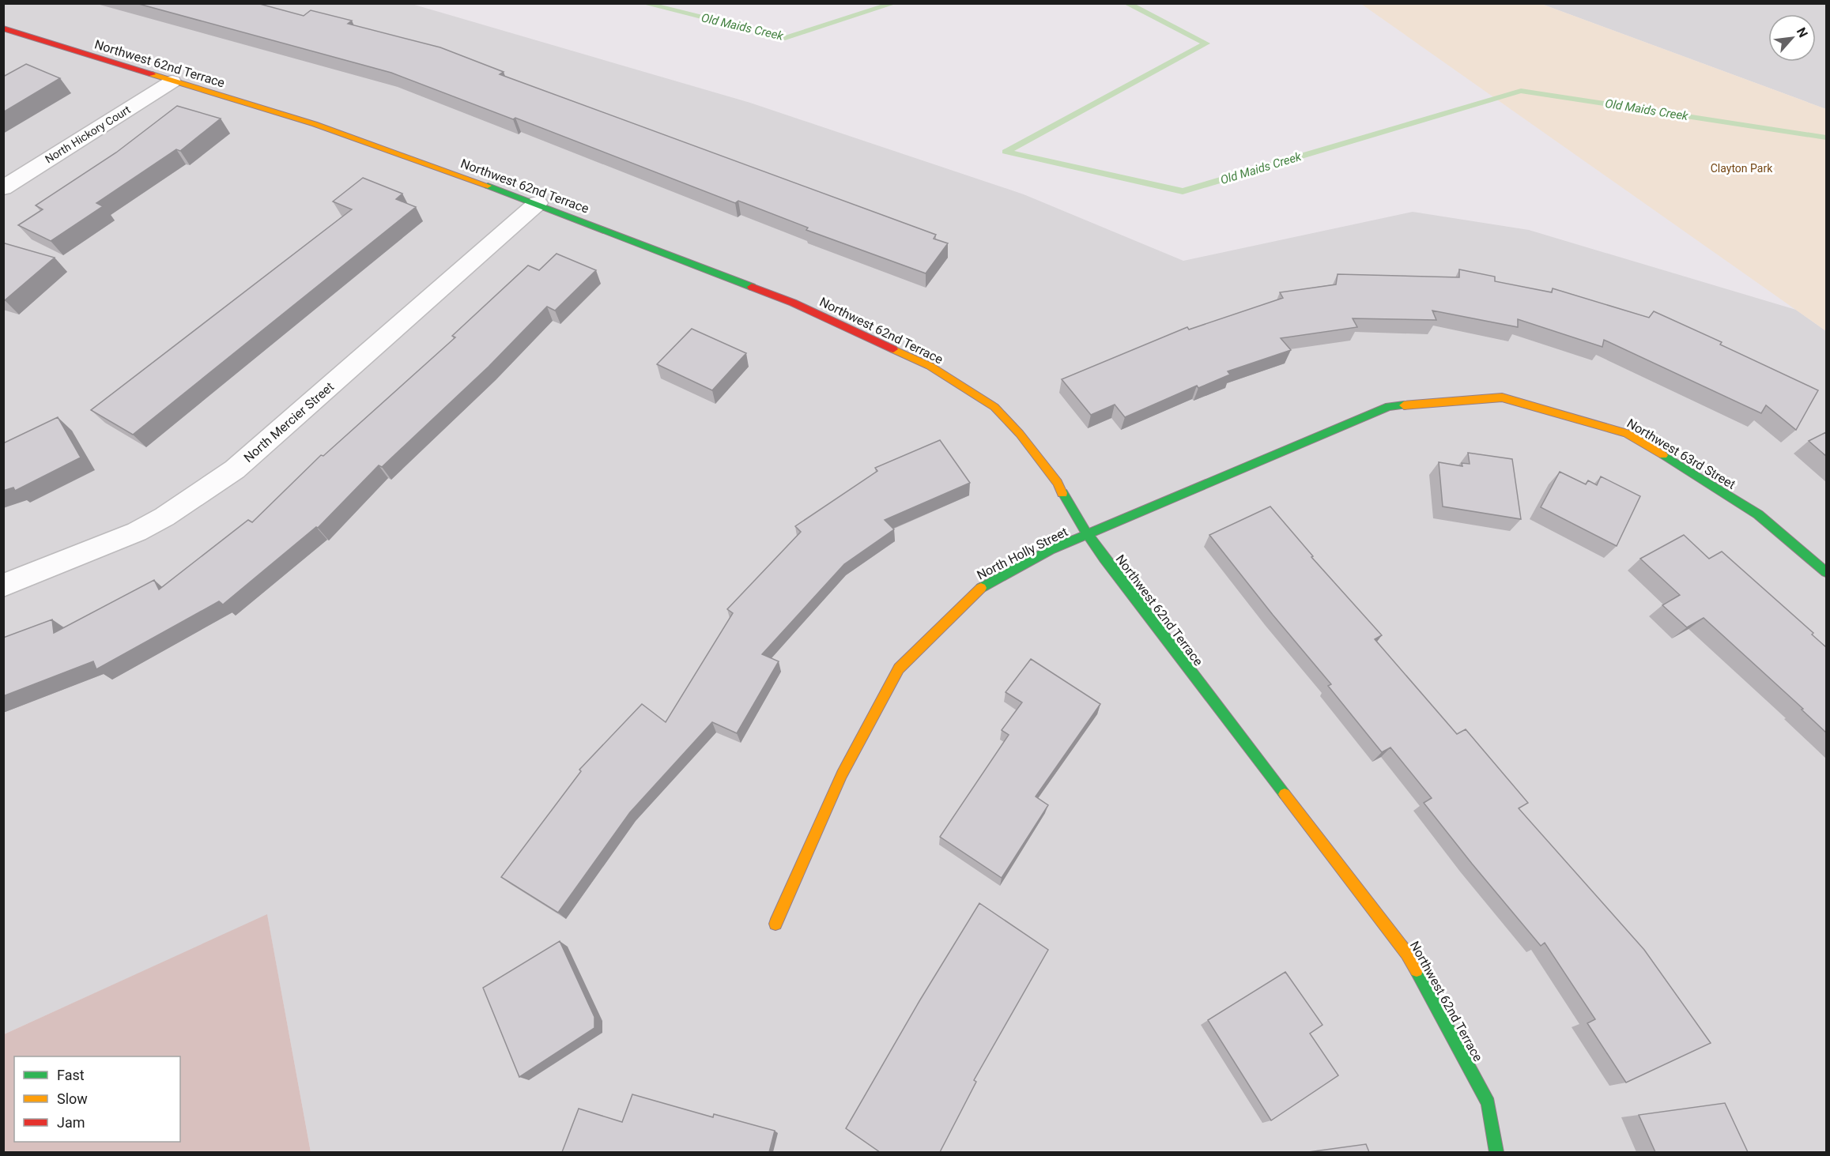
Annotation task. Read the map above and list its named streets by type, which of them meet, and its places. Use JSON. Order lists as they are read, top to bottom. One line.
{"streets":{"street":["Northwest 62nd Terrace","North Hickory Court","North Mercier Street","Northwest 63rd Street","North Holly Street"]},"crossings":[["Northwest 62nd Terrace","North Hickory Court"],["Northwest 62nd Terrace","North Mercier Street"],["Northwest 62nd Terrace","North Holly Street"],["Northwest 63rd Street","North Holly Street"]],"water":["Old Maids Creek"],"parks":["Clayton Park"],"legend":["Fast","Slow","Jam"],"north":"top right"}
